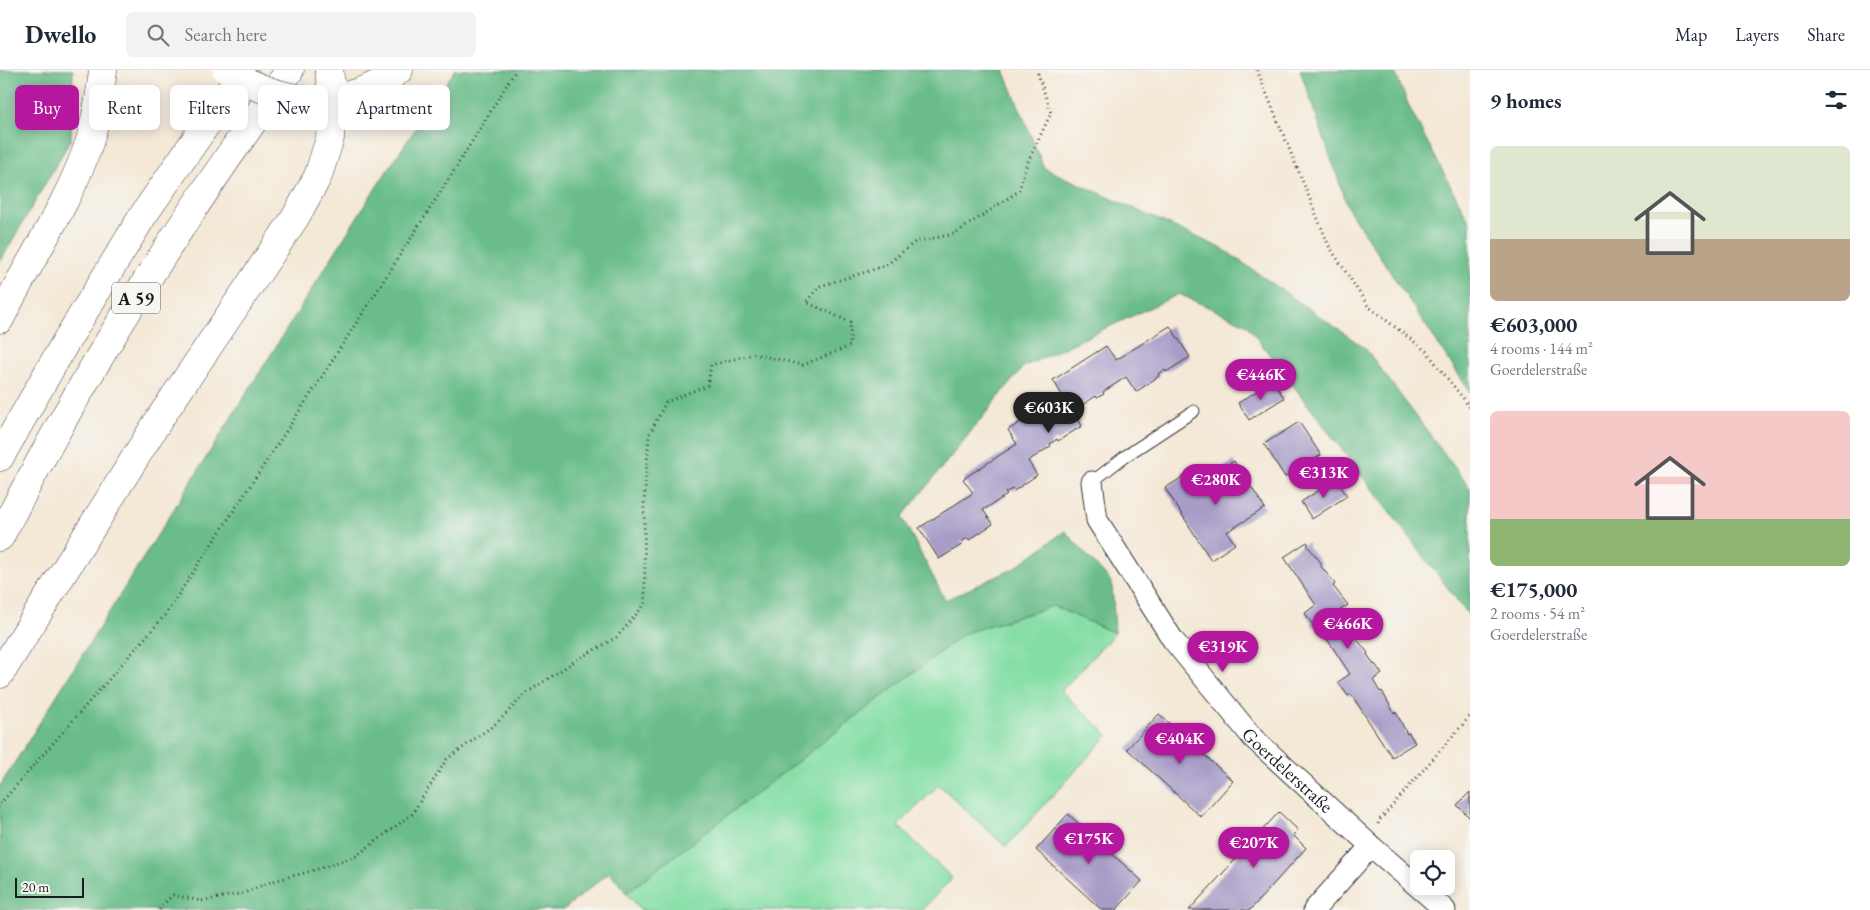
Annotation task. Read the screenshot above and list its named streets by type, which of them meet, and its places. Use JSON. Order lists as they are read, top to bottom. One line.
{"streets":{"highway":["A 59"],"street":["Goerdelerstraße"]},"scale_bar":"20 m","page":{"header":"Dwello","search":"Search here","nav":["Map","Layers","Share"],"heading":"9 homes","chip":["Buy","Rent","Filters","New","Apartment"],"list":[{"name":"€603,000","note":"4 rooms · 144 m² · Goerdelerstraße"},{"name":"€175,000","note":"2 rooms · 54 m² · Goerdelerstraße"}],"price":["€446K","€603K","€313K","€280K","€466K","€319K","€404K","€175K","€207K"],"scale":"20 m"}}
